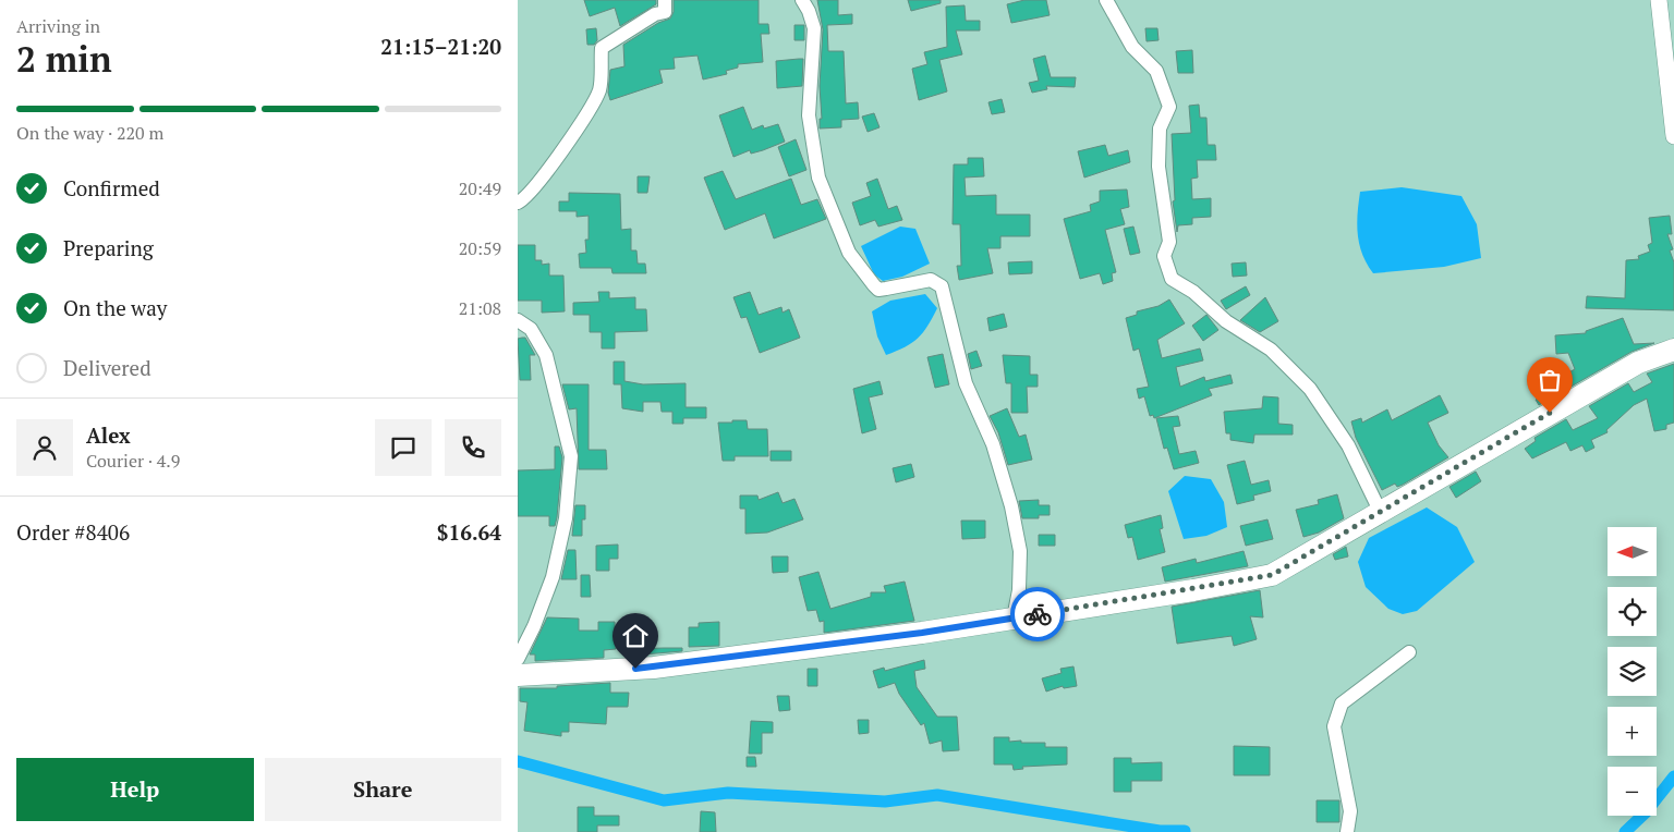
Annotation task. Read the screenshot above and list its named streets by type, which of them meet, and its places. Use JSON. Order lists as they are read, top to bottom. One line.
{"north":"left","page":{"heading":["2 min","Arriving in","21:15–21:20"],"panel":["Alex","Courier · 4.9","Order #8406","$16.64"],"bar":"On the way · 220 m","list":[["Confirmed","20:49"],["Preparing","20:59"],["On the way","21:08"],"Delivered"],"map_buttons":["+","−"],"buttons":["Help","Share"]}}
